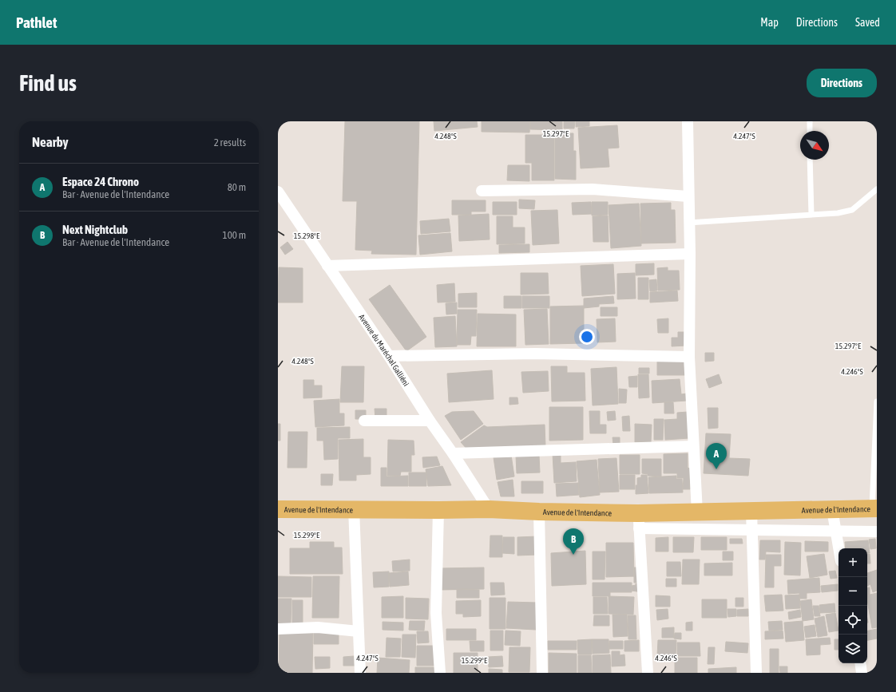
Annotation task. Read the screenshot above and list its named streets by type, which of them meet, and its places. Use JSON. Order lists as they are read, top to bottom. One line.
{"streets":{"main road":["Avenue de l'Intendance"],"street":["Avenue du Maréchal Galliéni"]},"crossings":[["Avenue du Maréchal Galliéni","Avenue de l'Intendance"]],"north":"bottom right","page":{"header":"Pathlet","nav":["Map","Directions","Saved"],"buttons":"Directions","title":"Find us","heading":["Nearby","2 results"],"list":[{"mark":"A","name":"Espace 24 Chrono","note":"Bar · Avenue de l'Intendance","value":"80 m"},{"mark":"B","name":"Next Nightclub","note":"Bar · Avenue de l'Intendance","value":"100 m"}],"pins":["A","B"],"map_buttons":["+","−"]},"coordinates":["15.297°E","4.248°S","4.247°S","15.298°E","4.246°S","15.299°E"]}
